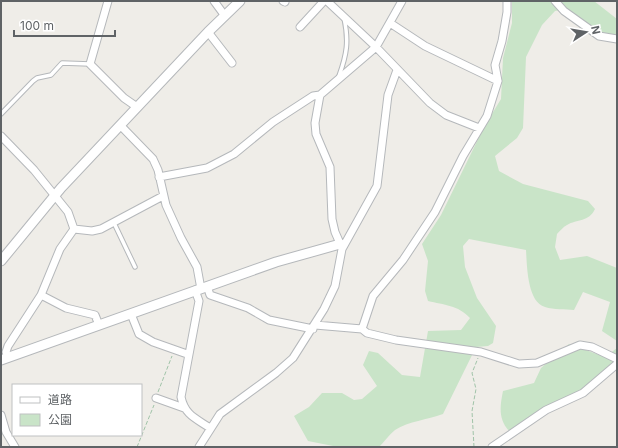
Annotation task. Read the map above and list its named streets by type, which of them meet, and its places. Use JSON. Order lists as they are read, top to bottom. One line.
{"legend":["道路","公園"],"scale_bar":"100 m","north":"right"}
